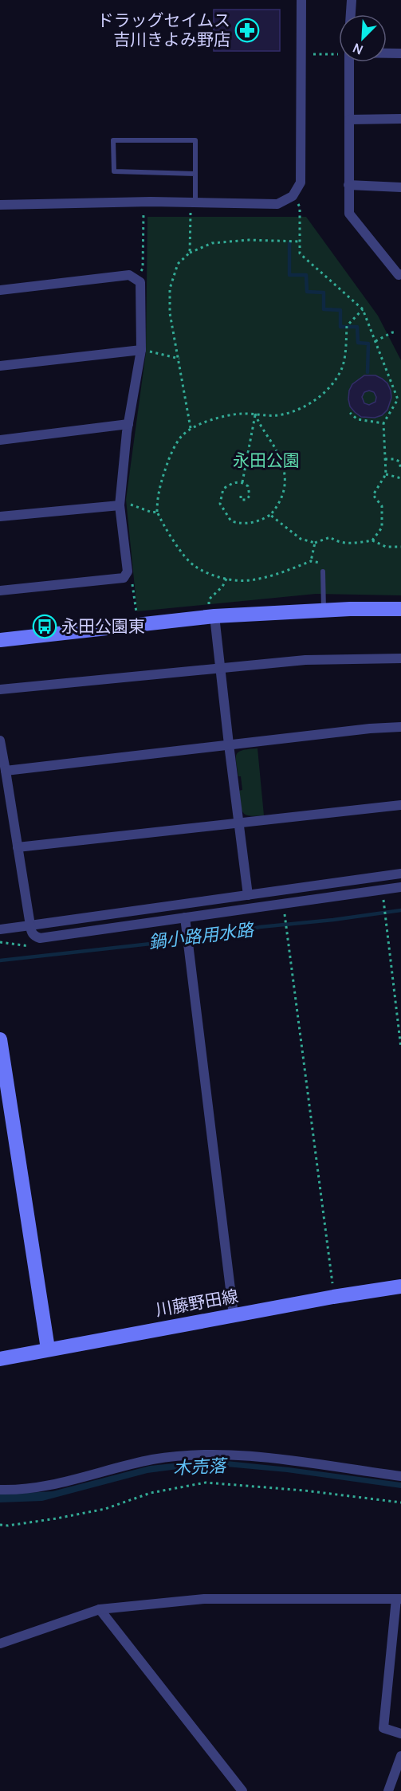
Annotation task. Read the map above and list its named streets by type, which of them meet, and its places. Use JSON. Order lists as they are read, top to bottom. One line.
{"streets":{"street":["川藤野田線"]},"water":["鍋小路用水路","木売落"],"parks":["永田公園"],"places":{"pharmacy":["ドラッグセイムス 吉川きよみ野店"],"bus stop":["永田公園東"]},"north":"bottom left"}
